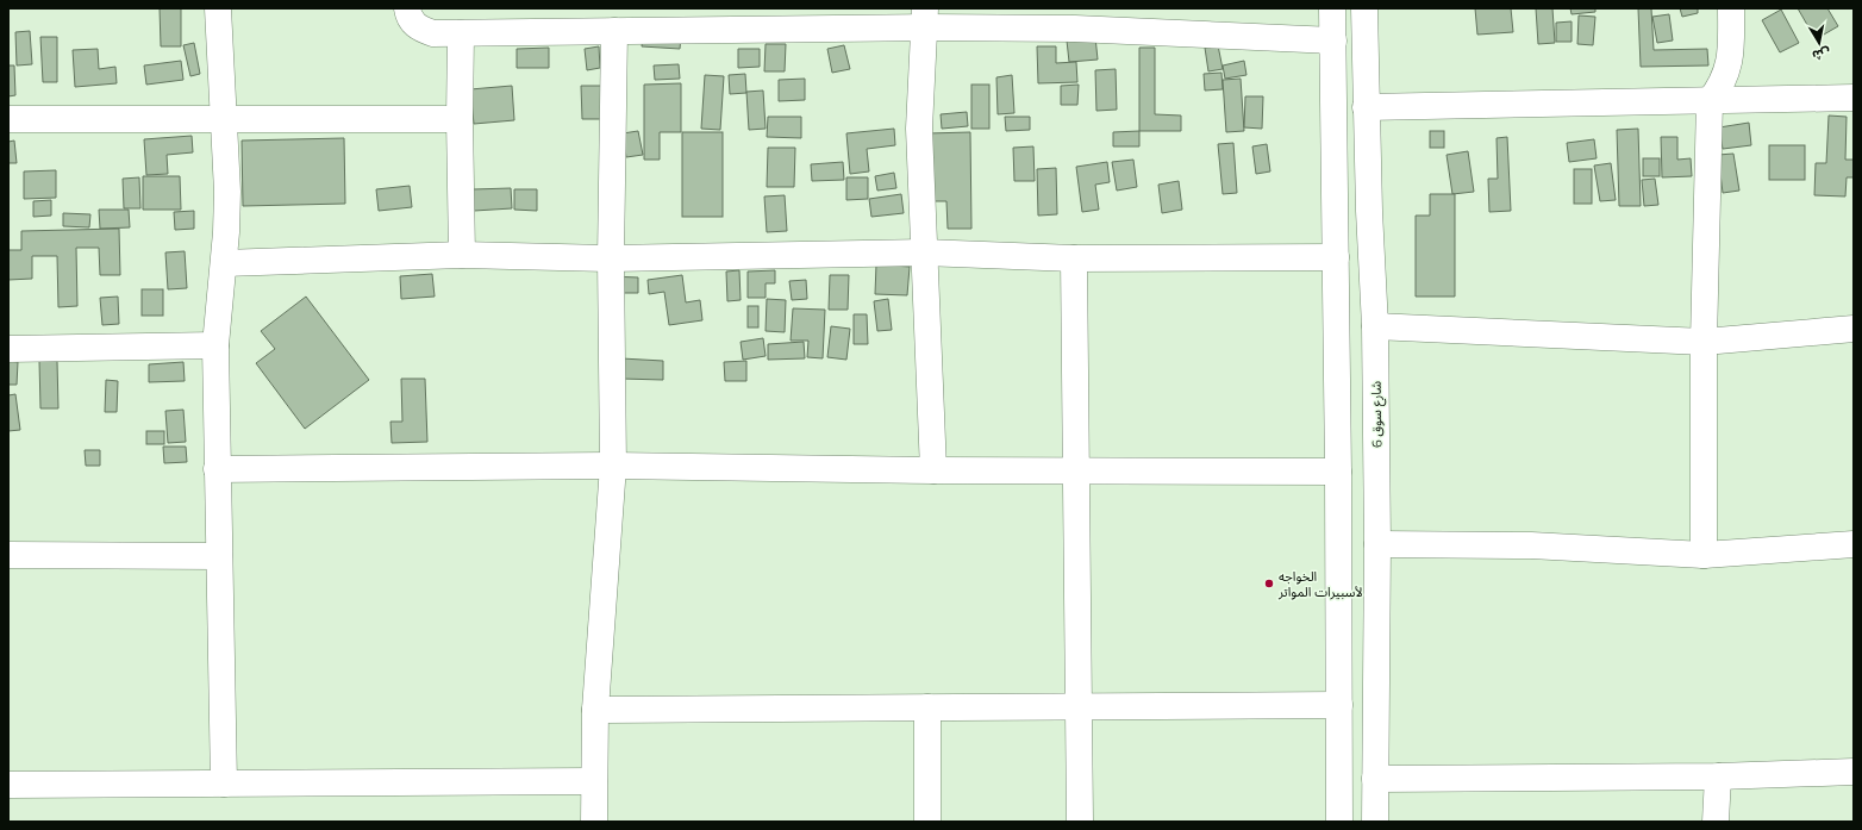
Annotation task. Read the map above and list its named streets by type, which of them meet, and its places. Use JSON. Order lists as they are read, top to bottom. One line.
{"streets":{"street":["شارع سوق 6"]},"places":["الخواجه لأسبيرات المواتر"],"north":"bottom"}
